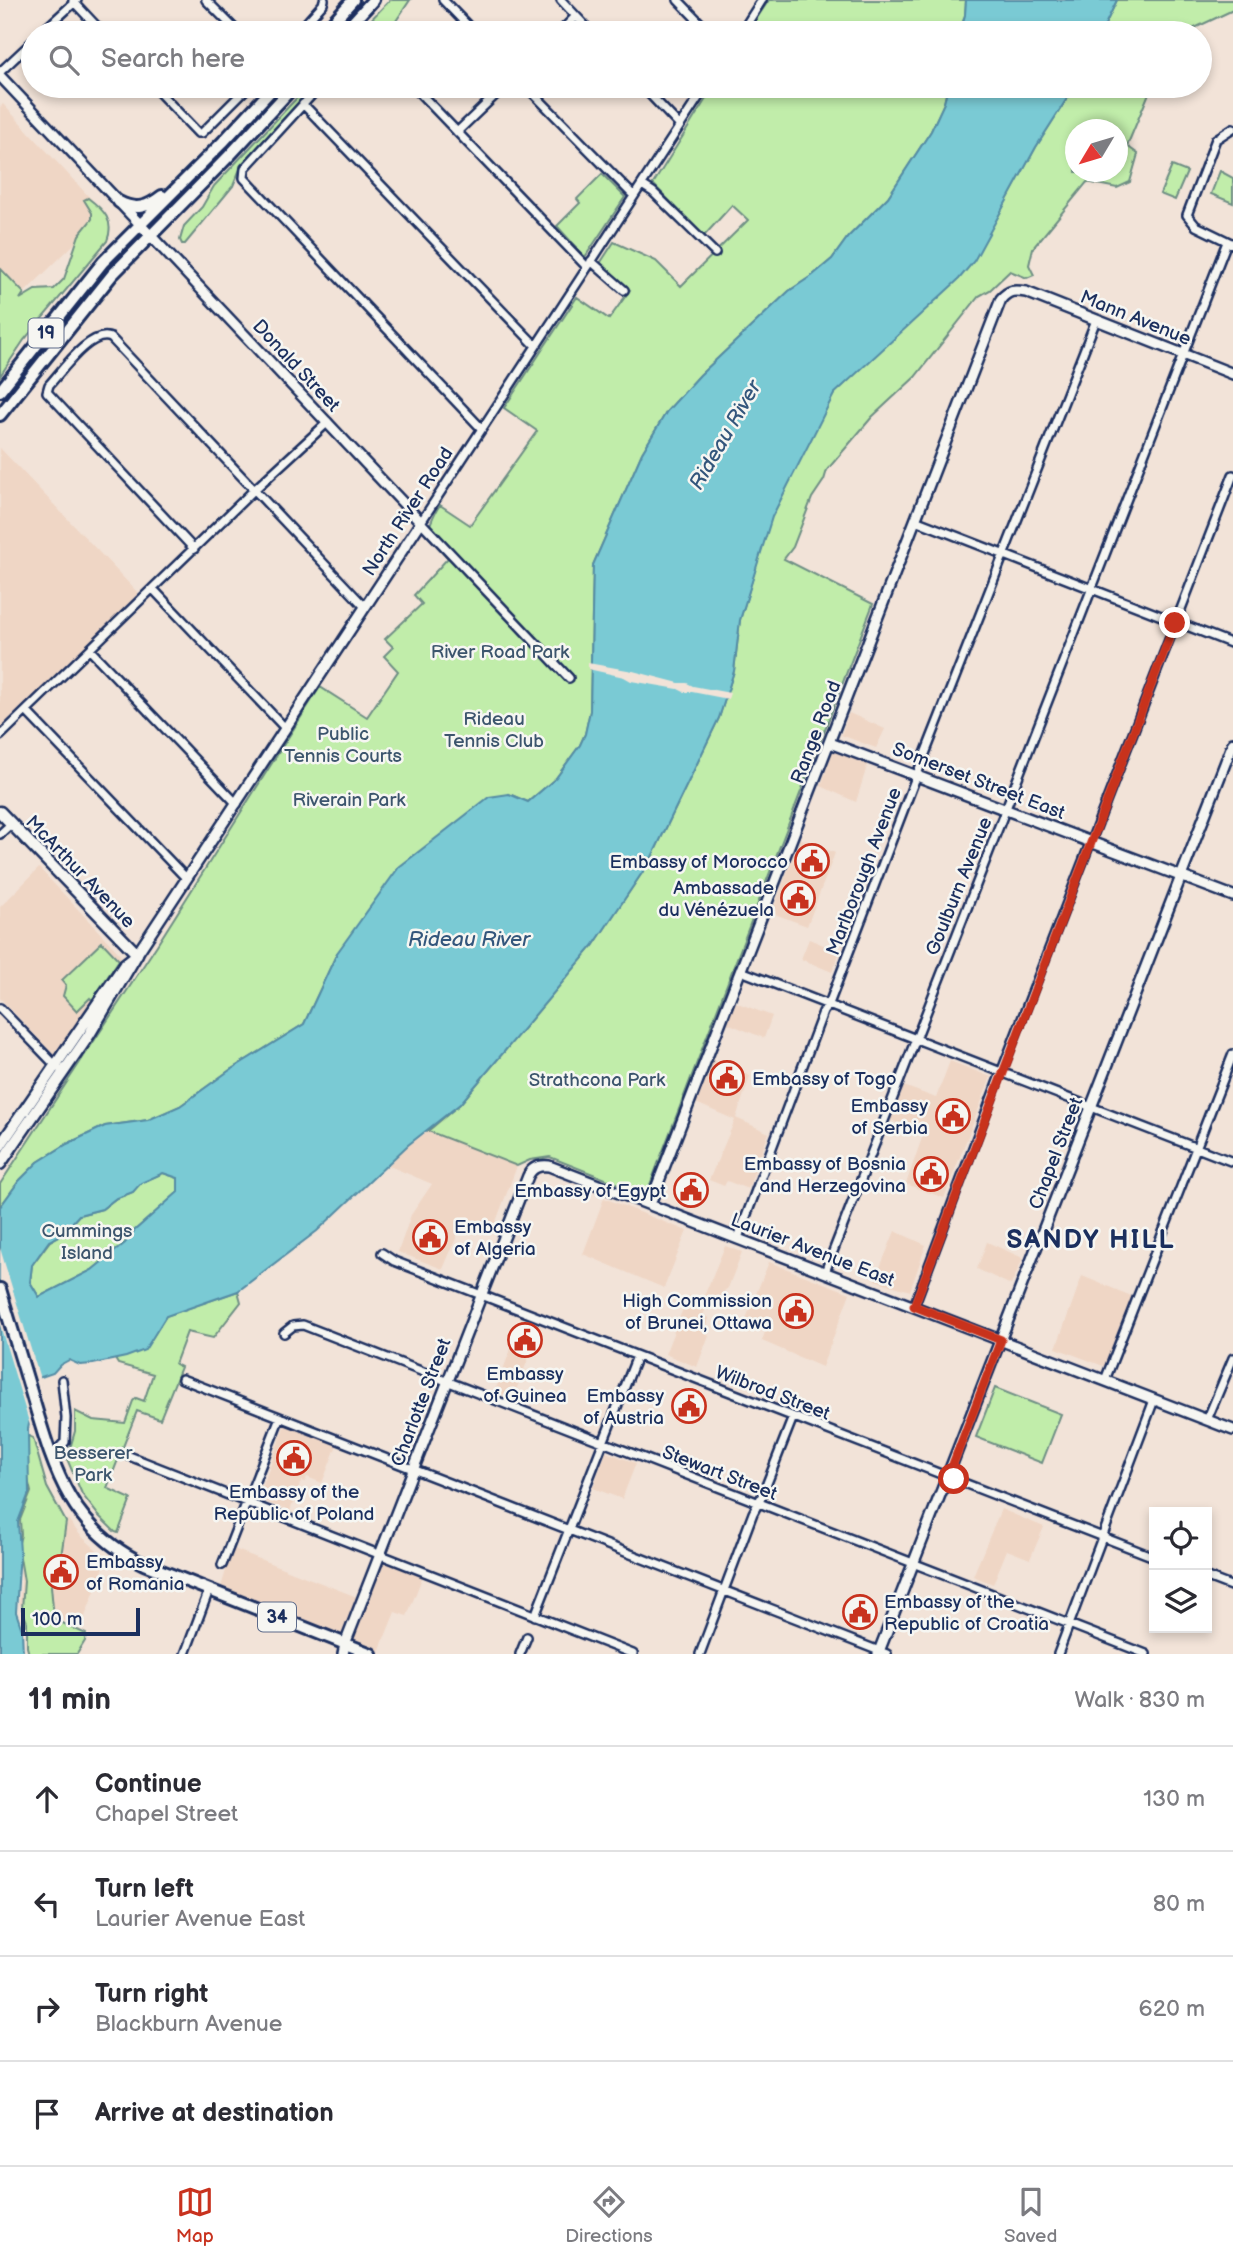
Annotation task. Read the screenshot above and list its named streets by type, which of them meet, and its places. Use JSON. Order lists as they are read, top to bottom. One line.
{"streets":{"main road":["19","North River Road","McArthur Avenue","34"],"street":["Mann Avenue","Donald Street","Range Road","Somerset Street East","Marlborough Avenue","Goulburn Avenue","Chapel Street","Laurier Avenue East","Wilbrod Street","Charlotte Street","Stewart Street"]},"crossings":[["Mann Avenue","Range Road"],["Mann Avenue","Marlborough Avenue"],["Mann Avenue","Goulburn Avenue"],["19","Donald Street"],["Donald Street","North River Road"],["North River Road","McArthur Avenue"],["Range Road","Somerset Street East"],["Range Road","Laurier Avenue East"],["Somerset Street East","Marlborough Avenue"],["Somerset Street East","Goulburn Avenue"],["Somerset Street East","Chapel Street"],["Marlborough Avenue","Laurier Avenue East"],["Goulburn Avenue","Laurier Avenue East"],["Chapel Street","Laurier Avenue East"],["Chapel Street","Wilbrod Street"],["Chapel Street","Stewart Street"],["Laurier Avenue East","Charlotte Street"],["Wilbrod Street","Charlotte Street"],["Charlotte Street","Stewart Street"],["Charlotte Street","34"]],"districts":["SANDY HILL"],"water":["Rideau River"],"parks":["River Road Park","Rideau Tennis Club","Public Tennis Courts","Riverain Park","Strathcona Park","Cummings Island","Besserer Park"],"places":{"public building":["Embassy of Morocco","Ambassade du Vénézuela","Embassy of Togo","Embassy of Serbia","Embassy of Bosnia and Herzegovina","Embassy of Egypt","Embassy of Algeria","High Commission of Brunei, Ottawa","Embassy of Guinea","Embassy of Austria","Embassy of the Republic of Poland","Embassy of Romania","Embassy of the Republic of Croatia"]},"scale_bar":"100 m","north":"bottom left","page":{"search":"Search here","scale":"100 m","heading":["11 min","Walk · 830 m"],"list":[["Continue","Chapel Street","130 m"],["Turn left","Laurier Avenue East","80 m"],["Turn right","Blackburn Avenue","620 m"],"Arrive at destination"],"nav":["Map","Directions","Saved"]}}
